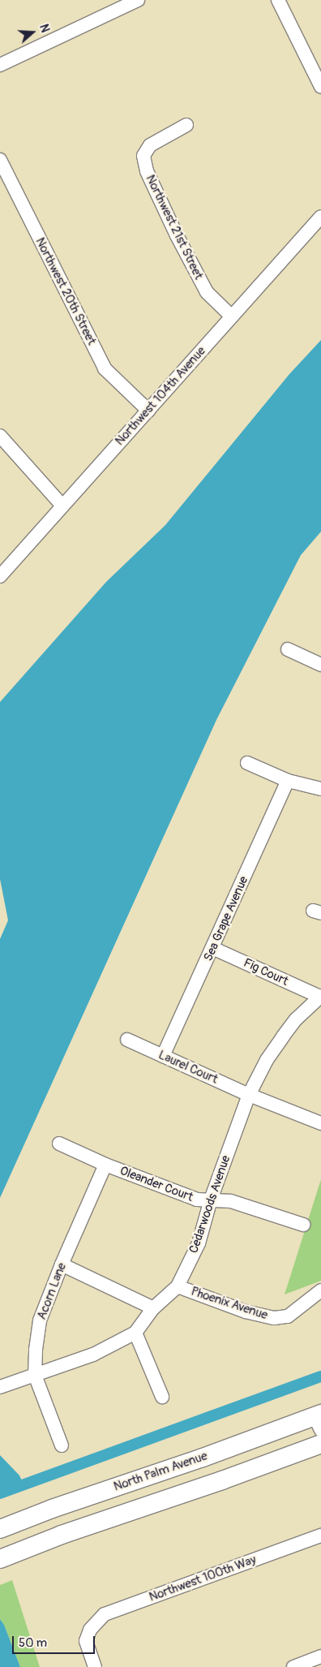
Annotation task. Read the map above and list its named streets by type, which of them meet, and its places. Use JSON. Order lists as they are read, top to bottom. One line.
{"streets":{"main road":["North Palm Avenue"],"street":["Northwest 21st Street","Northwest 20th Street","Northwest 104th Avenue","Sea Grape Avenue","Fig Court","Laurel Court","Oleander Court","Cedarwoods Avenue","Acorn Lane","Phoenix Avenue","Northwest 100th Way"]},"crossings":[["Northwest 21st Street","Northwest 104th Avenue"],["Northwest 20th Street","Northwest 104th Avenue"],["Sea Grape Avenue","Fig Court"],["Sea Grape Avenue","Laurel Court"],["Fig Court","Cedarwoods Avenue"],["Laurel Court","Cedarwoods Avenue"],["Oleander Court","Cedarwoods Avenue"],["Oleander Court","Acorn Lane"],["Cedarwoods Avenue","Acorn Lane"],["Cedarwoods Avenue","Phoenix Avenue"]],"scale_bar":"50 m","north":"right"}
